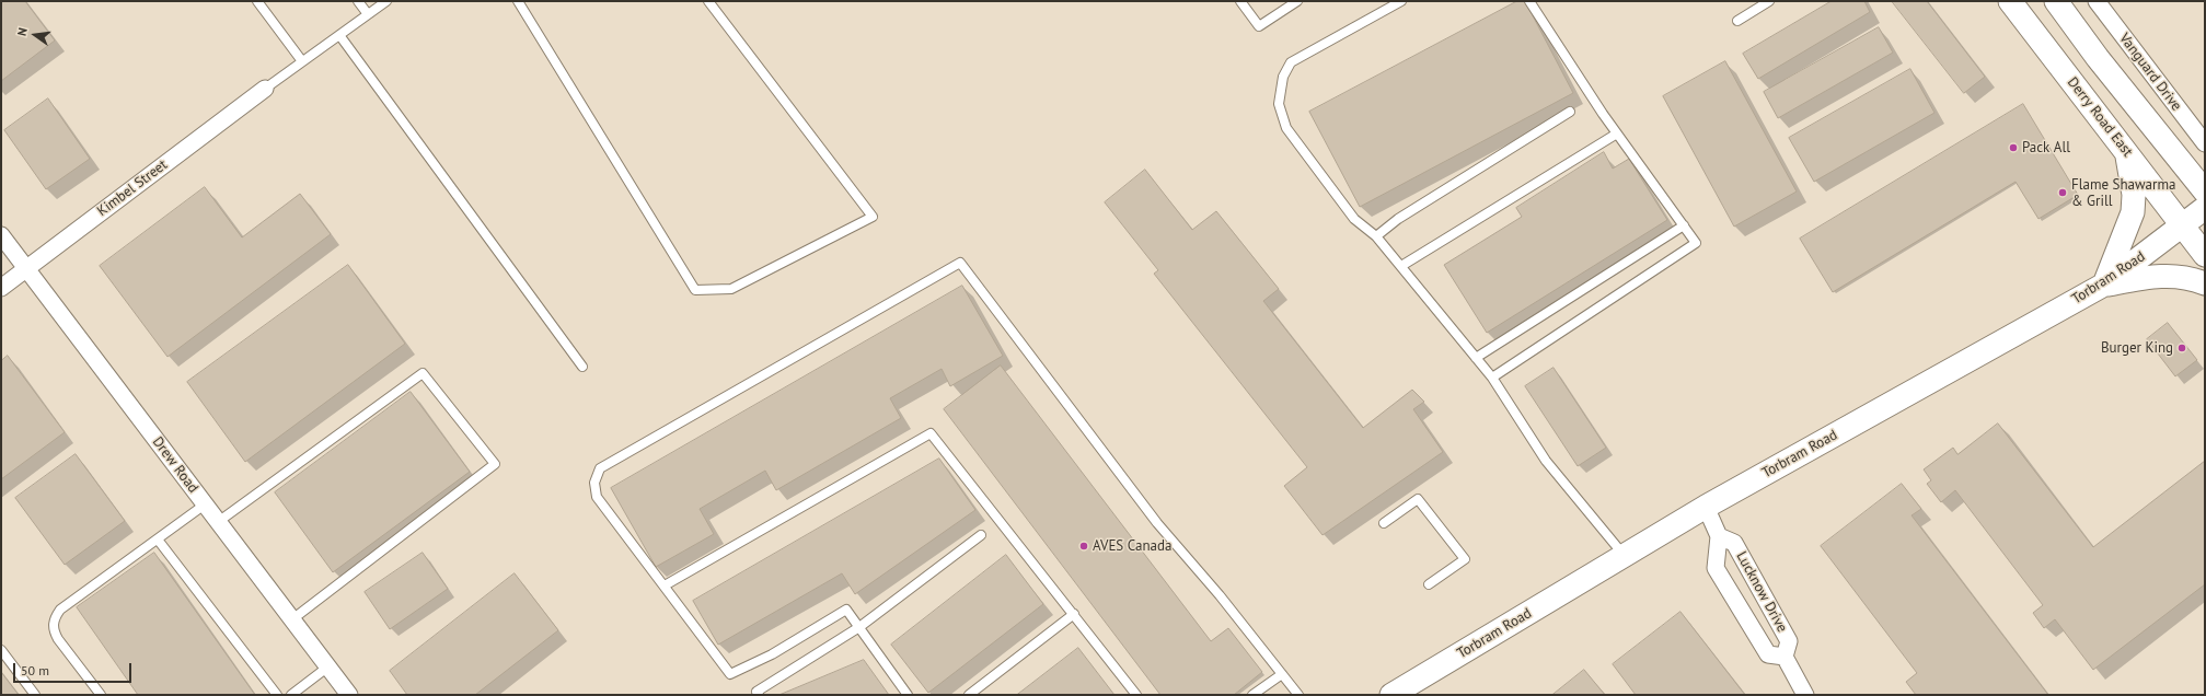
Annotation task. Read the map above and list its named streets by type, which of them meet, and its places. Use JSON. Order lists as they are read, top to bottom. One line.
{"streets":{"main road":["Derry Road East","Torbram Road"],"street":["Vanguard Drive","Kimbel Street","Drew Road","Lucknow Drive"]},"crossings":[["Derry Road East","Torbram Road"],["Kimbel Street","Drew Road"],["Torbram Road","Lucknow Drive"]],"places":["Pack All","Flame Shawarma & Grill","Burger King","AVES Canada"],"scale_bar":"50 m","north":"left"}
